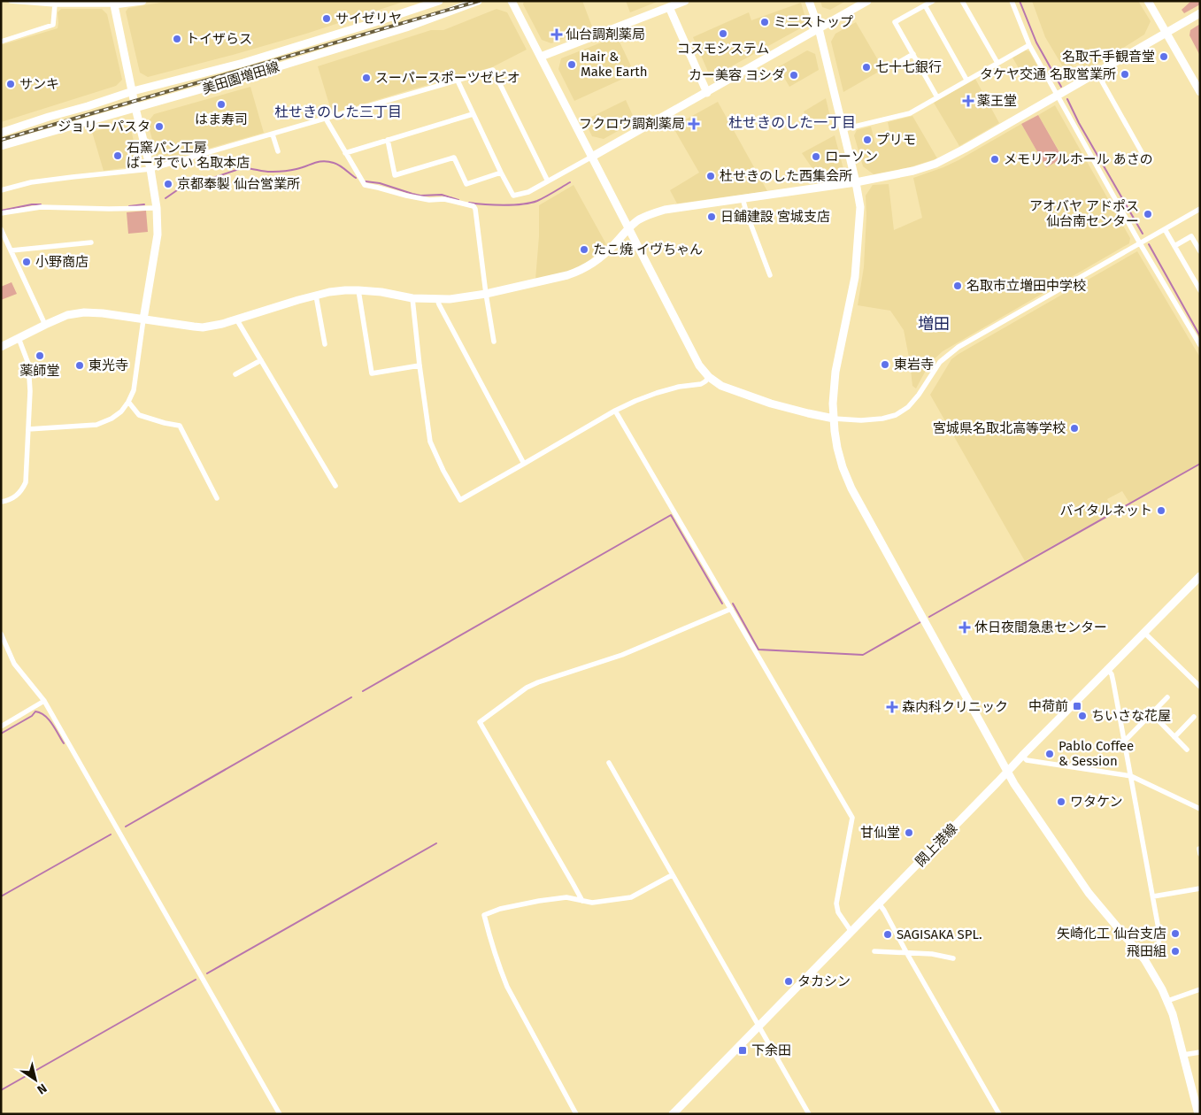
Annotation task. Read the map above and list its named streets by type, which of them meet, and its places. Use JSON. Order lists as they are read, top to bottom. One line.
{"streets":{"street":["美田園増田線","閖上港線"]},"districts":["杜せきのした三丁目","杜せきのした一丁目","増田"],"places":{"other":["サイゼリヤ","ミニストップ","コスモシステム","トイザらス","名取千手観音堂","Hair & Make Earth","七十七銀行","タケヤ交通 名取営業所","カー美容 ヨシダ","スーパースポーツゼビオ","サンキ","はま寿司","ジョリーパスタ","プリモ","石窯パン工房 ばーすでい 名取本店","ローソン","メモリアルホール あさの","杜せきのした西集会所","京都奉製 仙台営業所","アオバヤ アドポス 仙台南センター","日鋪建設 宮城支店","たこ焼 イヴちゃん","小野商店","名取市立増田中学校","薬師堂","東岩寺","東光寺","宮城県名取北高等学校","バイタルネット","ちいさな花屋","Pablo Coffee & Session","ワタケン","甘仙堂","矢崎化工 仙台支店","SAGISAKA SPL.","飛田組","タカシン"],"health":["仙台調剤薬局","薬王堂","フクロウ調剤薬局","休日夜間急患センター","森内科クリニック"],"transit":["中荷前","下余田"]},"north":"bottom right"}
